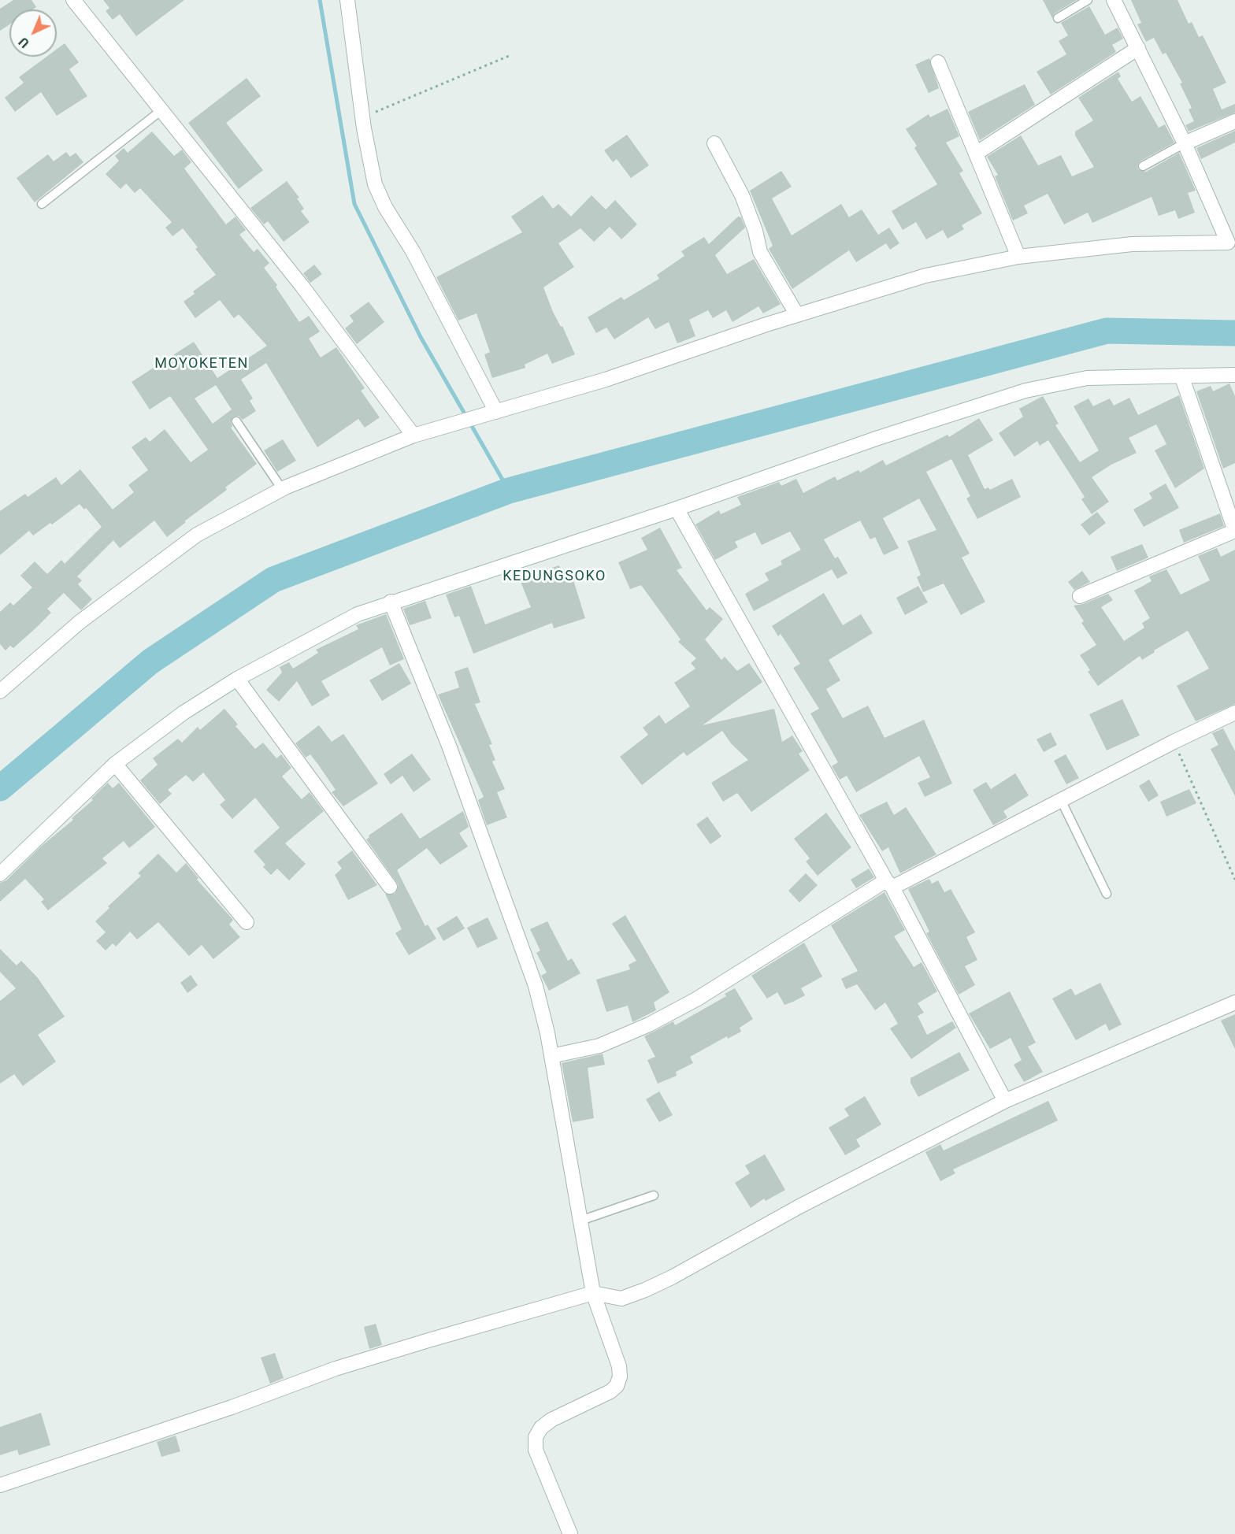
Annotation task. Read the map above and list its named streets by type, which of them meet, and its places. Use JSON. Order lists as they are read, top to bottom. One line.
{"districts":["MOYOKETEN","KEDUNGSOKO"],"north":"bottom left"}
